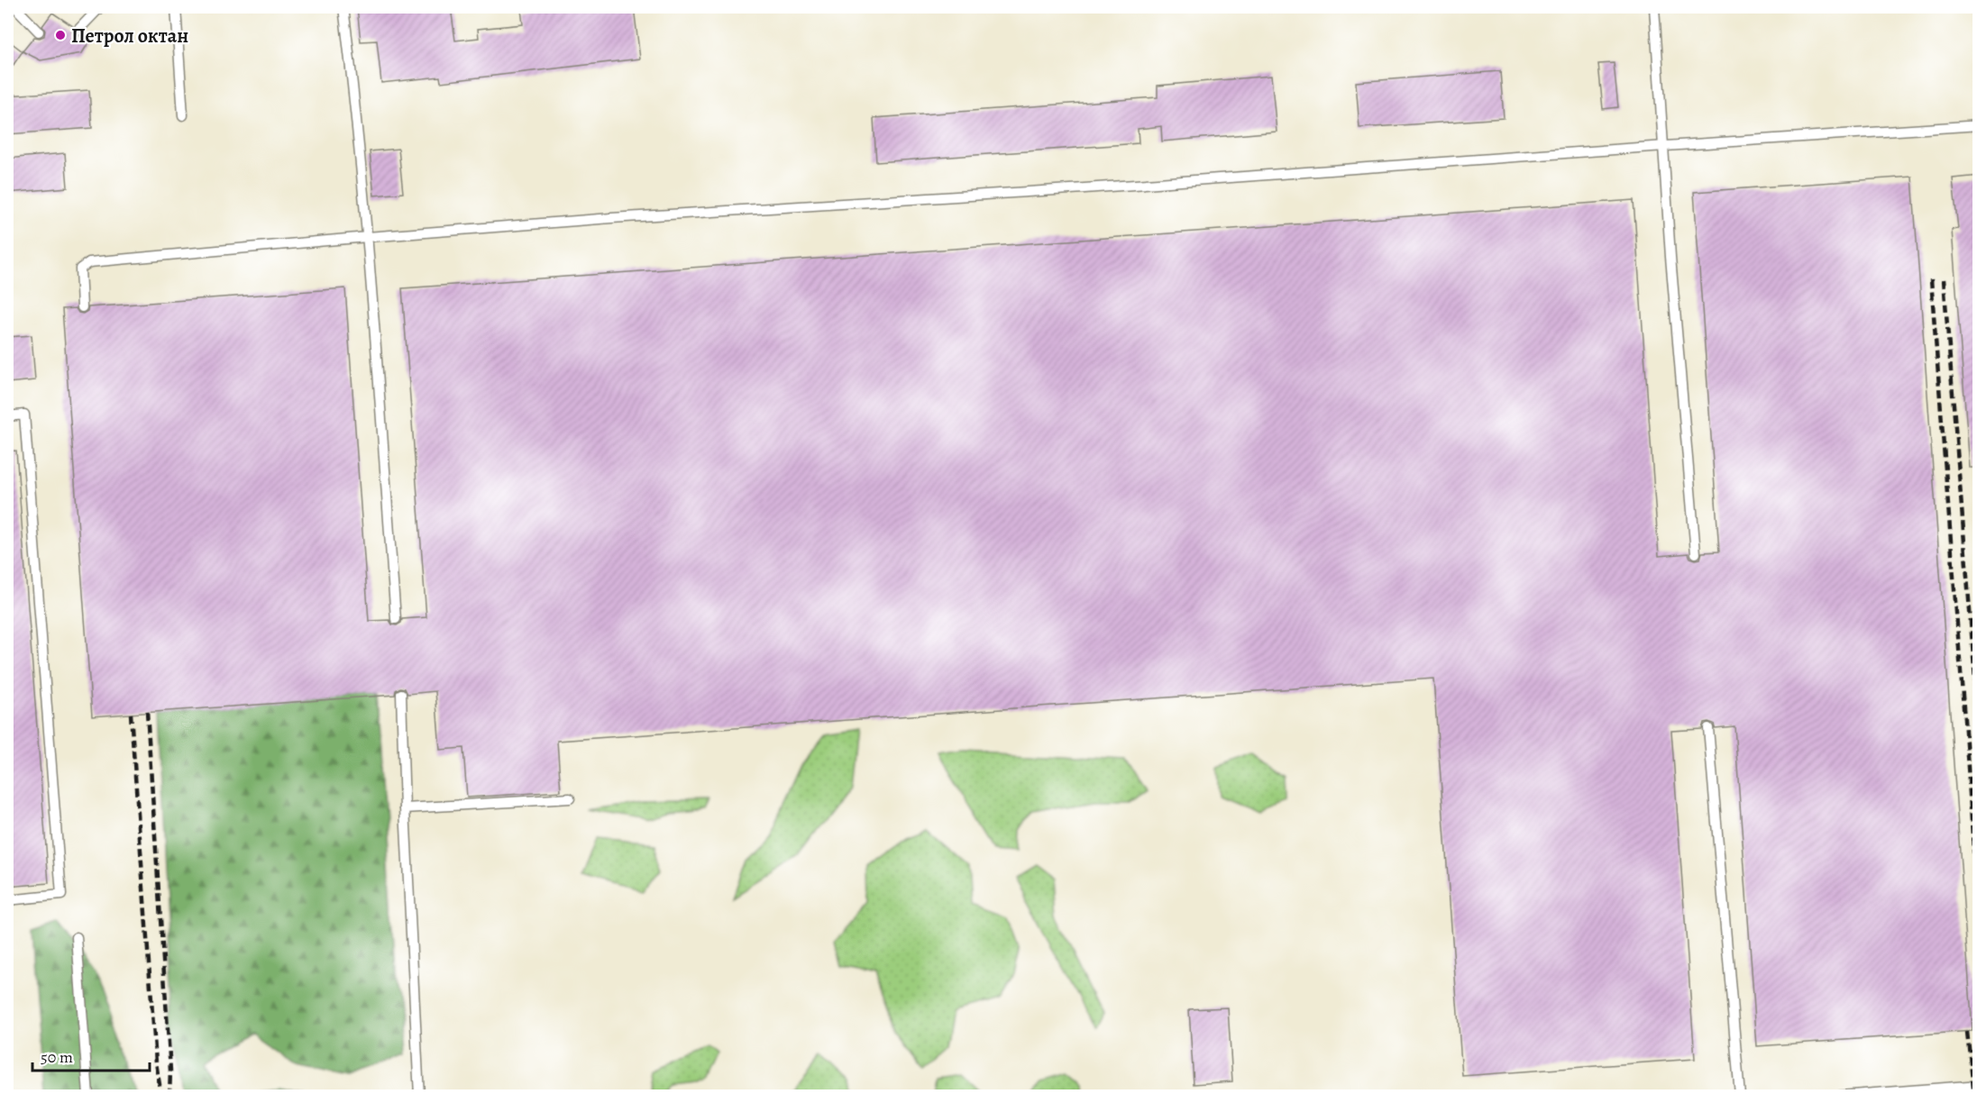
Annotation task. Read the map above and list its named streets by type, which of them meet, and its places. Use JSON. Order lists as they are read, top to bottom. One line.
{"places":["Петрол октан"],"scale_bar":"50 m"}
